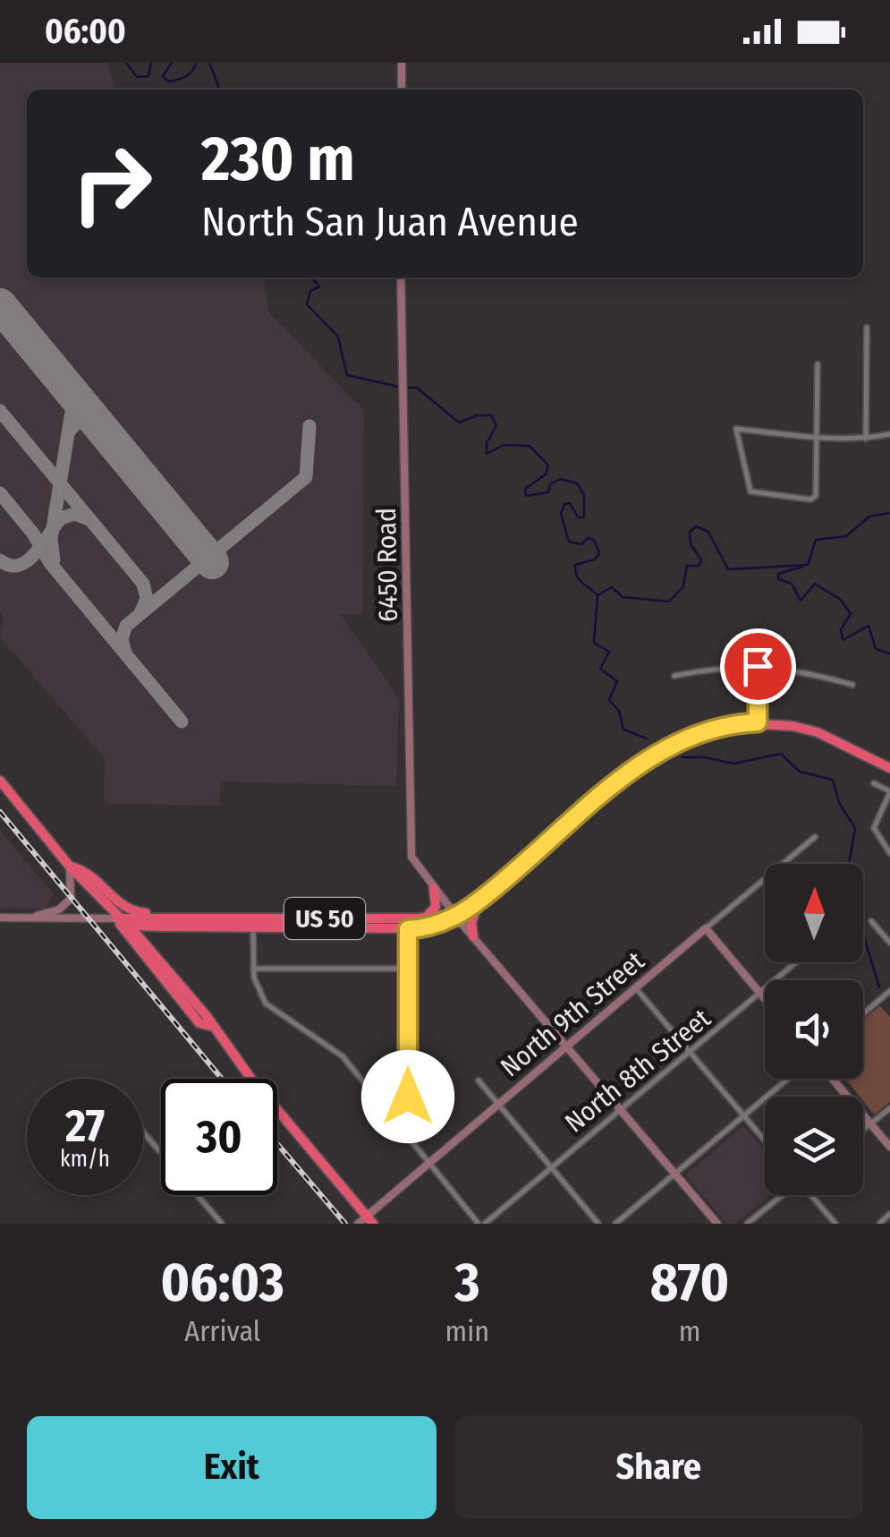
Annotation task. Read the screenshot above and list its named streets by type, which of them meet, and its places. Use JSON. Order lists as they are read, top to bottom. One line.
{"streets":{"highway":["US 50"],"street":["6450 Road","North 9th Street","North 8th Street"]},"north":"top","page":{"status":"06:00","turn":["230 m","North San Juan Avenue"],"speed":"27 km/h","limit":"30","eta":["06:03","Arrival","3","min","870","m"],"buttons":["Exit","Share"]}}
